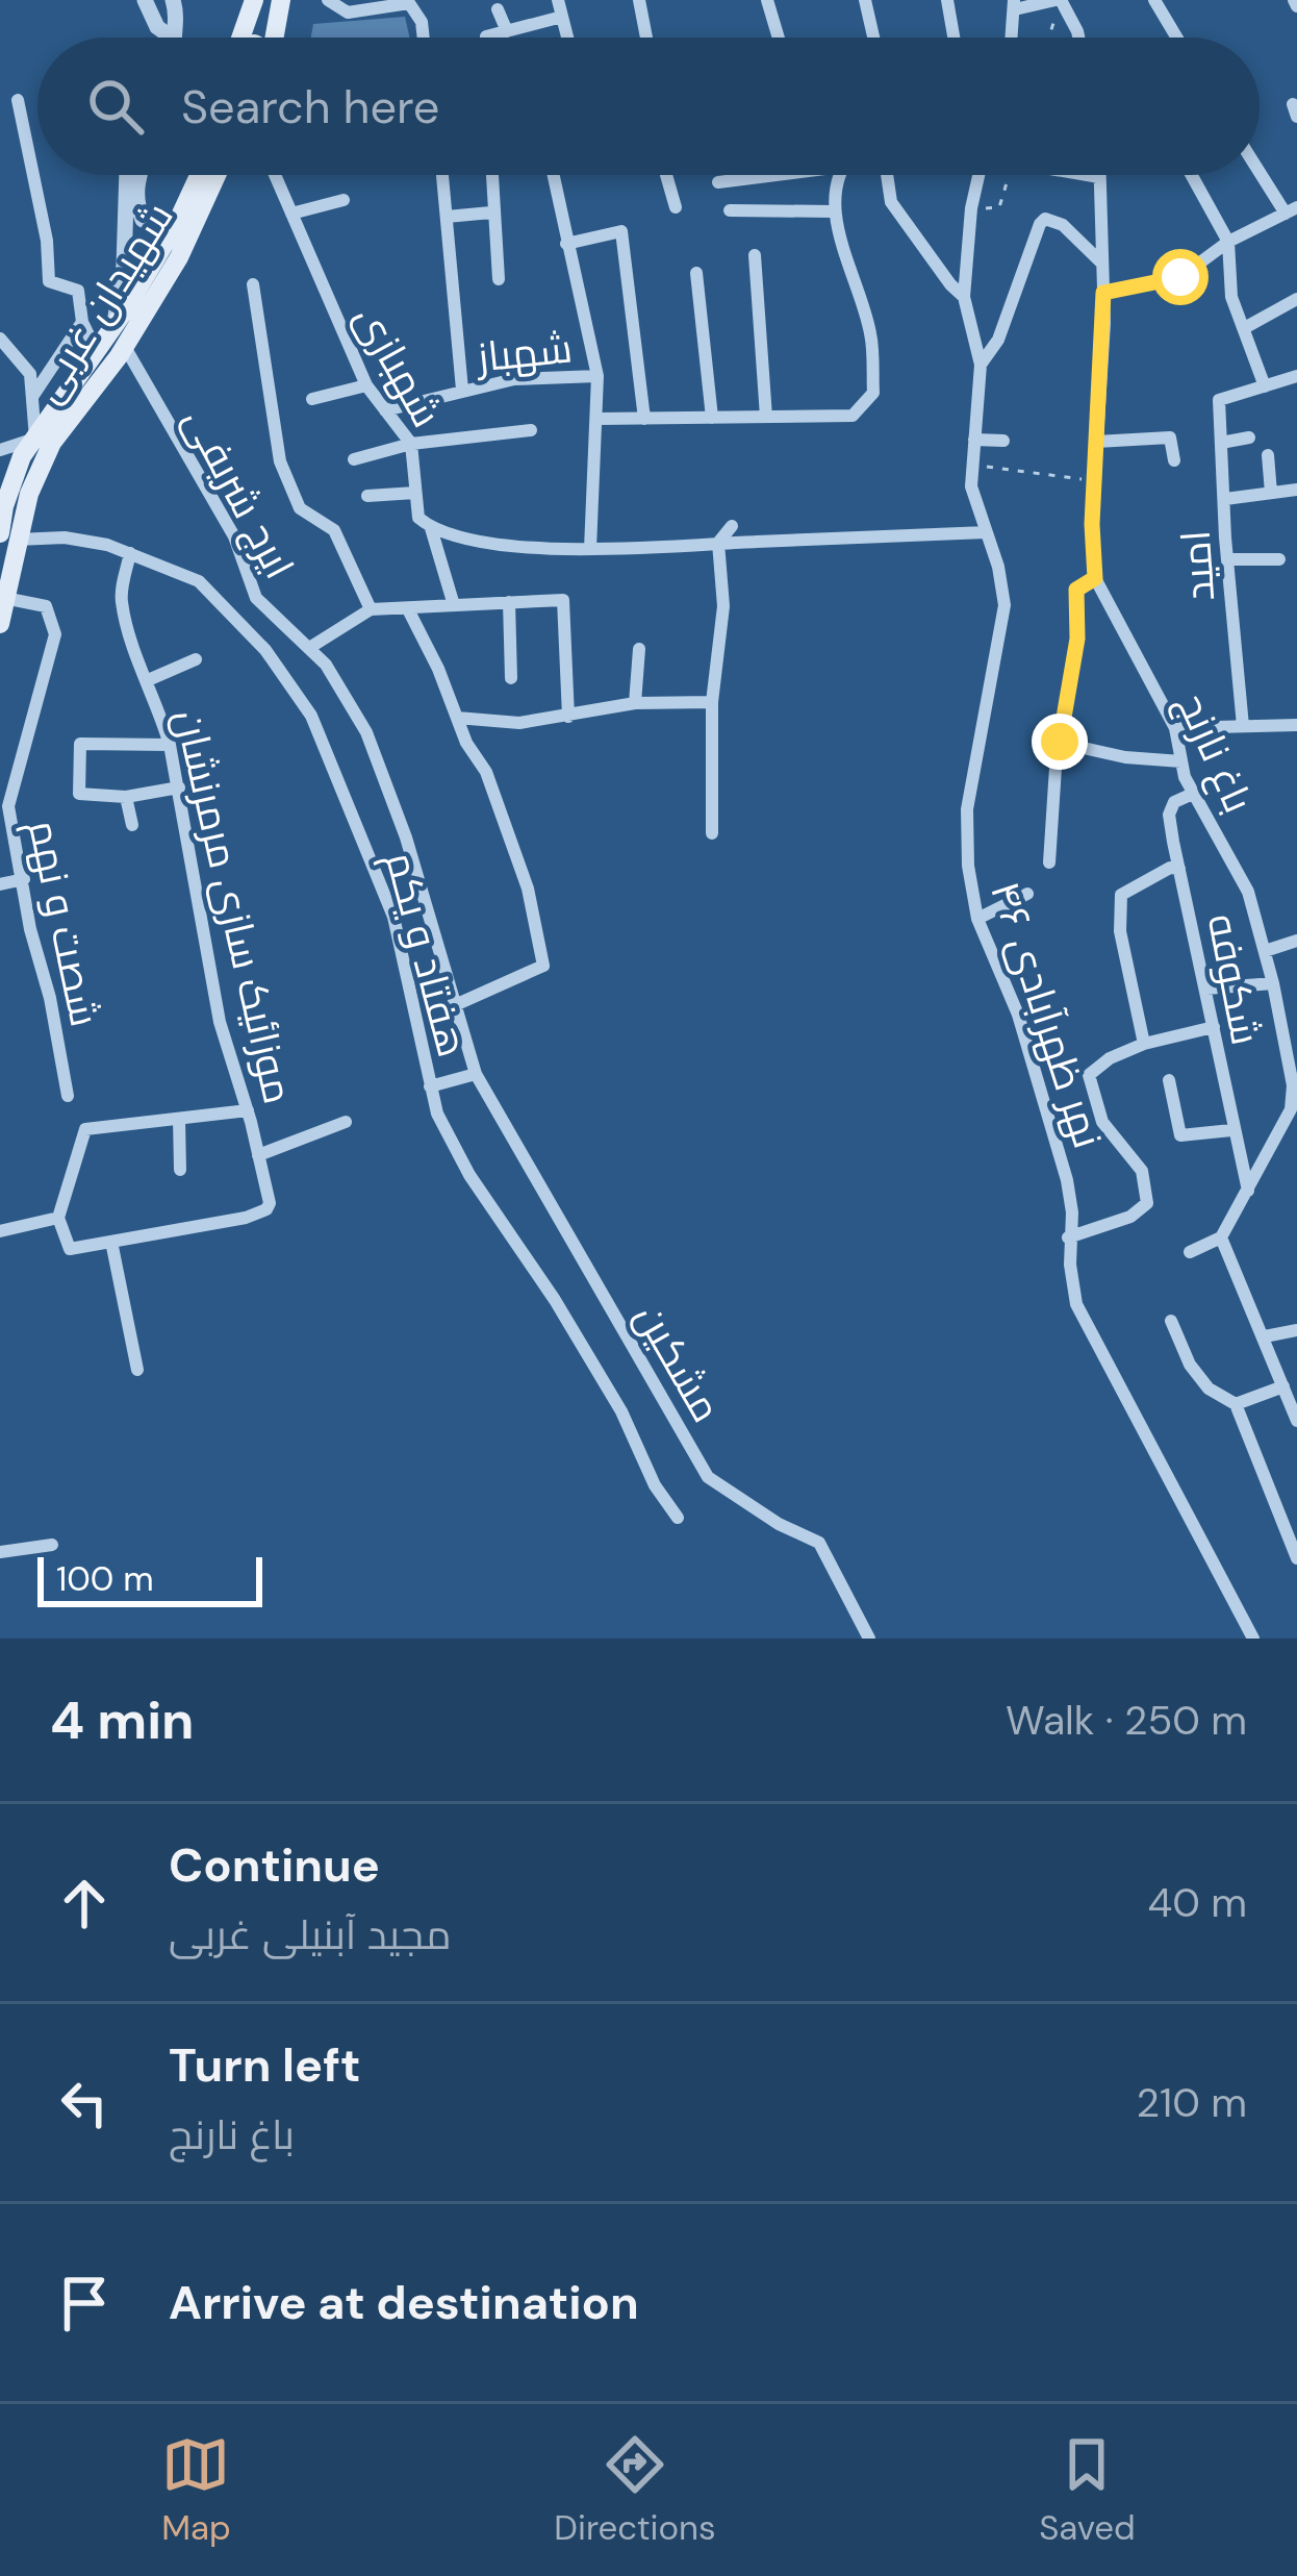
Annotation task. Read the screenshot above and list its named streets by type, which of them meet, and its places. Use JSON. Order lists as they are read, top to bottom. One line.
{"streets":{"main road":["شهیدان غربی"],"street":["شهباز","شهبازی","ایرج شریفی","امید","باغ نارنج","موزائیک سازی مرمرنشان","شصت و نهم","هفتاد و یکم","شکوفه","نهر ظهرآبادی ۴۶","مشکین"]},"crossings":[["شهیدان غربی","ایرج شریفی"],["شهیدان غربی","شصت و نهم"],["شهیدان غربی","هفتاد و یکم"],["شهباز","شهبازی"],["ایرج شریفی","مشکین"],["باغ نارنج","شکوفه"],["موزائیک سازی مرمرنشان","هفتاد و یکم"]],"scale_bar":"100 m","page":{"search":"Search here","scale":"100 m","heading":["4 min","Walk · 250 m"],"list":[["Continue","مجید آبنیلی غربی","40 m"],["Turn left","باغ نارنج","210 m"],"Arrive at destination"],"nav":["Map","Directions","Saved"]}}
